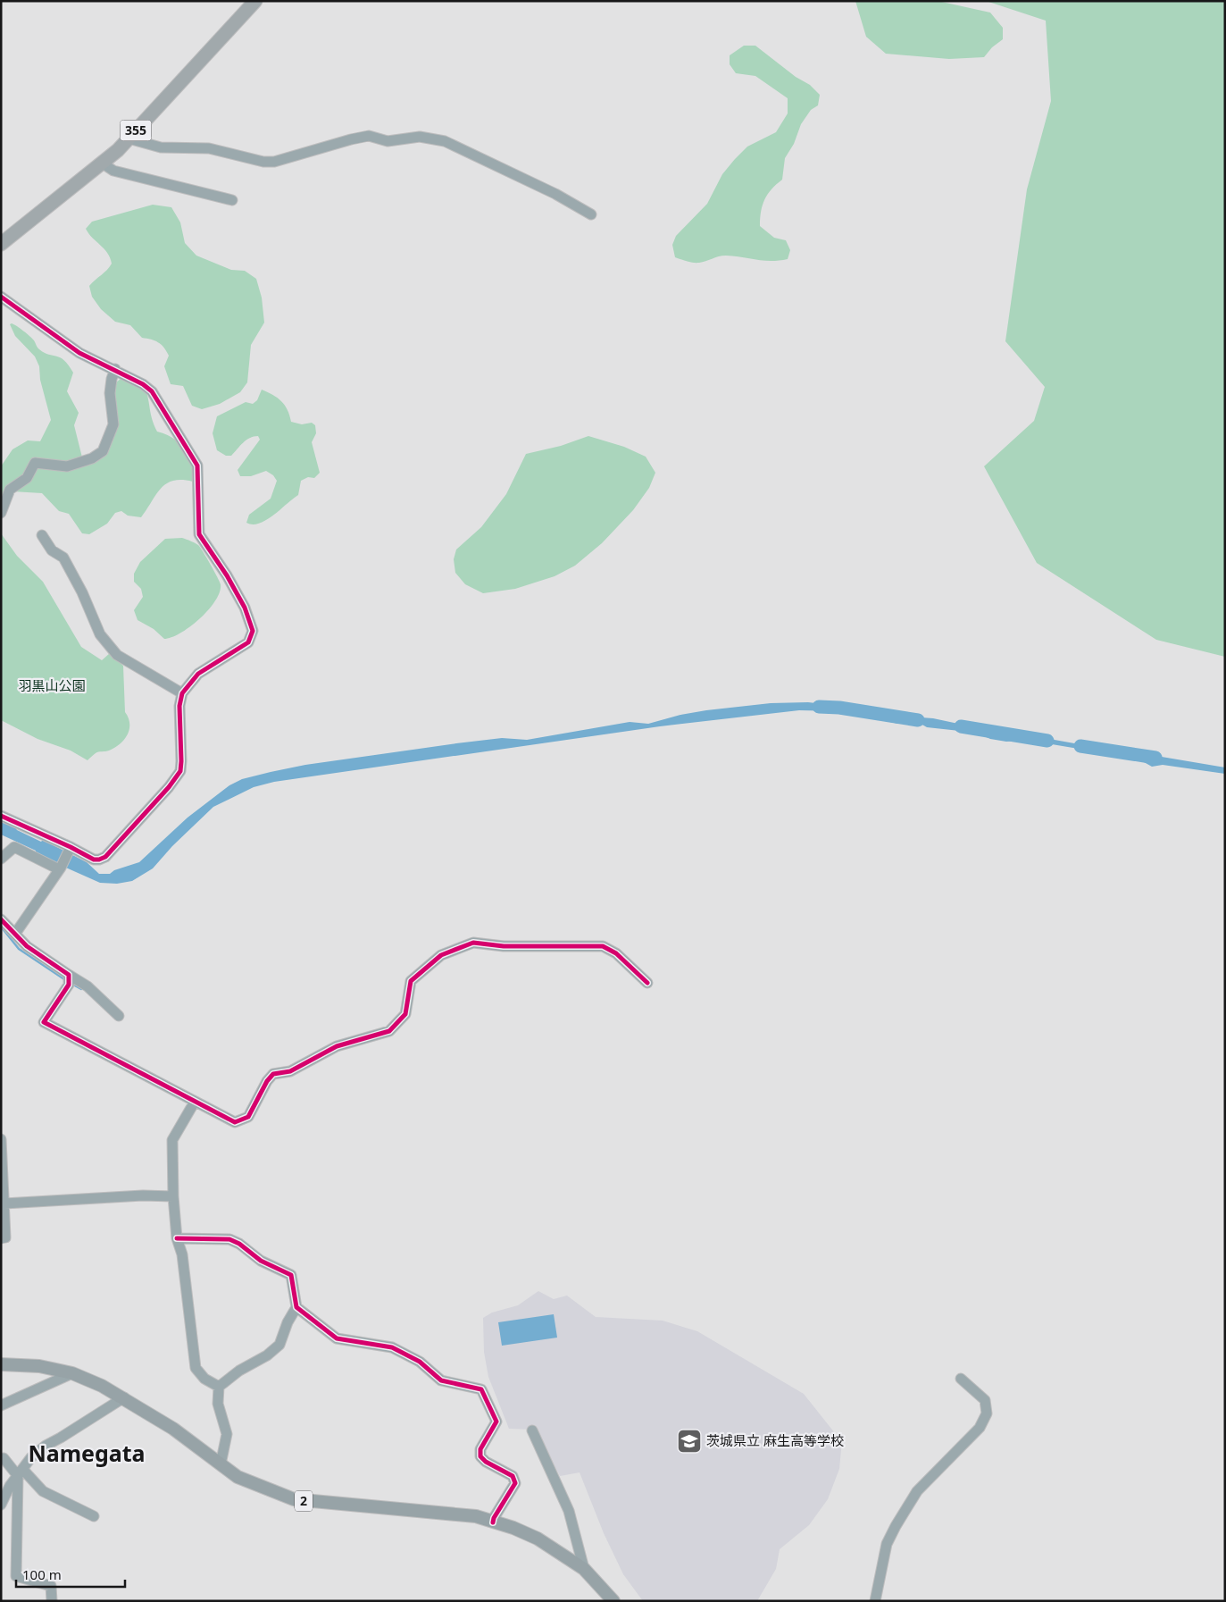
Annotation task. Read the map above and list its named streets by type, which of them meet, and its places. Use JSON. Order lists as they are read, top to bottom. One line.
{"streets":{"highway":["355"],"main road":["2"]},"districts":["Namegata"],"parks":["羽黒山公園"],"places":{"school or university":["茨城県立 麻生高等学校"]},"scale_bar":"100 m"}
